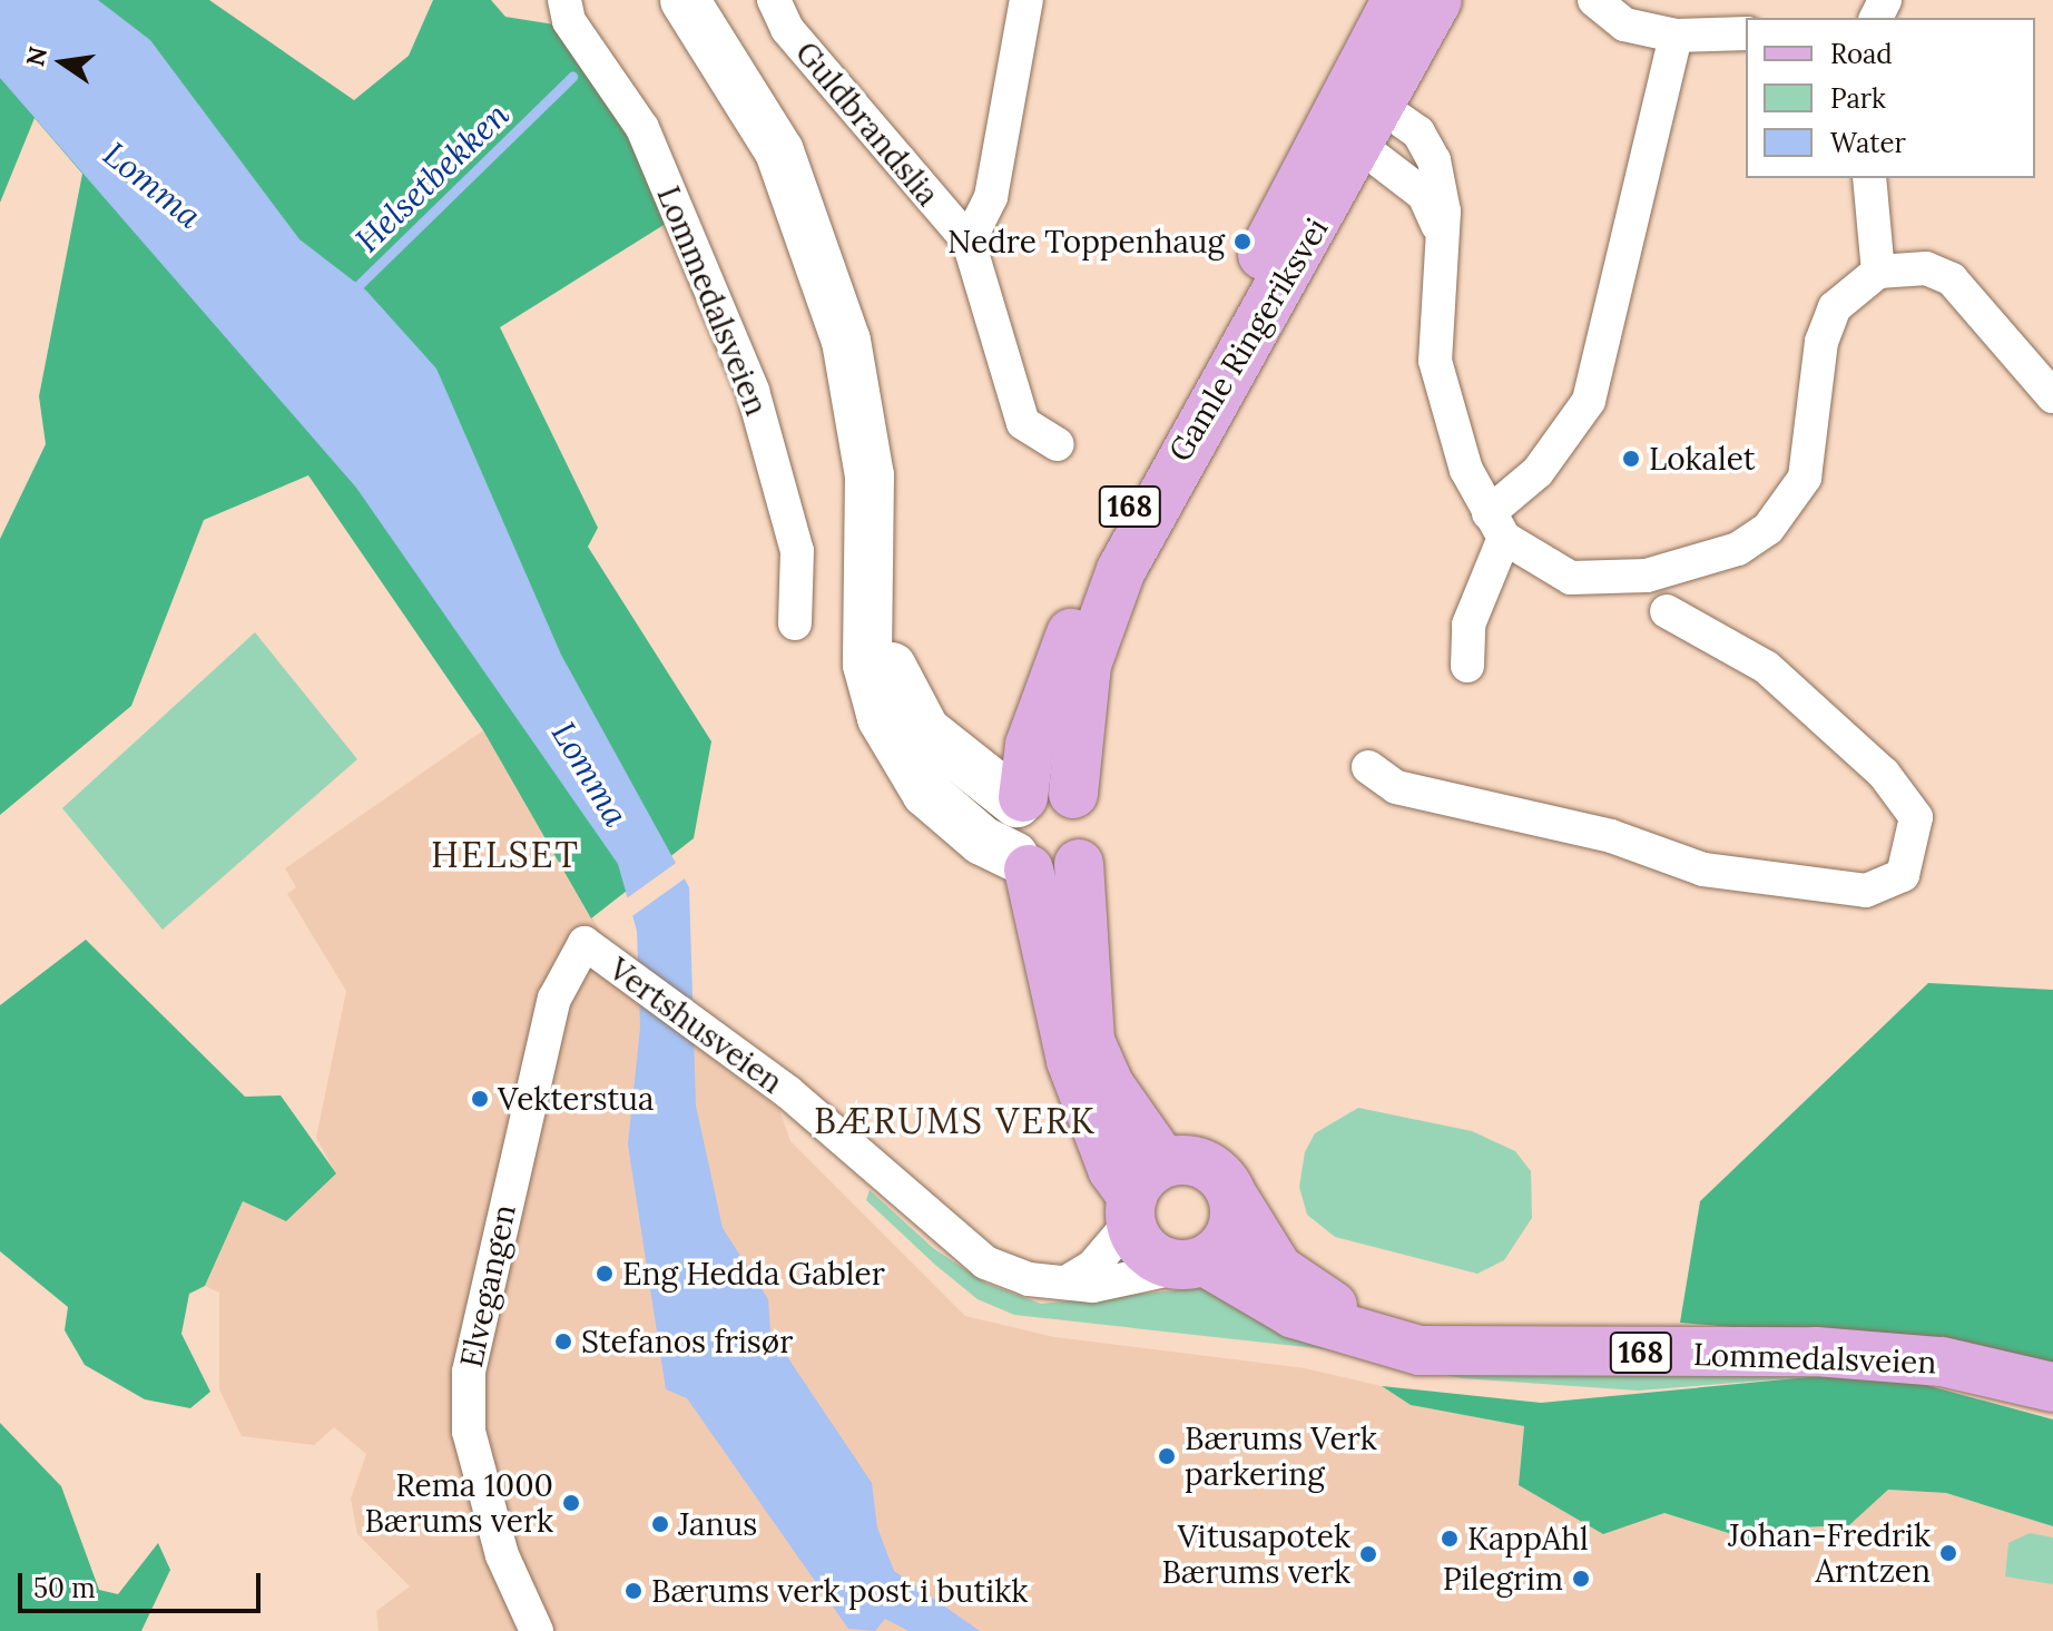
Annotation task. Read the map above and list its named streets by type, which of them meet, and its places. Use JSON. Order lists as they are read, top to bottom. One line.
{"streets":{"main road":["Lommedalsveien","Gamle Ringeriksvei","168"],"street":["Guldbrandslia","Vertshusveien","Elvegangen"]},"crossings":[["Lommedalsveien","168"],["Lommedalsveien","Vertshusveien"],["Gamle Ringeriksvei","168"],["168","Vertshusveien"],["Vertshusveien","Elvegangen"]],"districts":["HELSET","BÆRUMS VERK"],"water":["Helsetbekken","Lomma"],"places":["Nedre Toppenhaug","Lokalet","Vekterstua","Eng Hedda Gabler","Stefanos frisør","Bærums Verk parkering","Rema 1000 Bærums verk","Janus","KappAhl","Johan-Fredrik Arntzen","Vitusapotek Bærums verk","Pilegrim","Bærums verk post i butikk"],"legend":["Road","Park","Water"],"scale_bar":"50 m","north":"left"}
